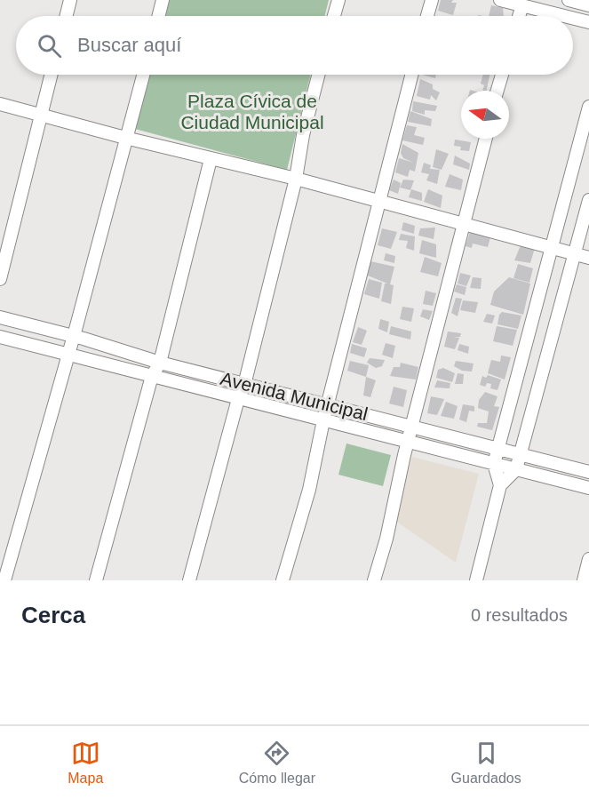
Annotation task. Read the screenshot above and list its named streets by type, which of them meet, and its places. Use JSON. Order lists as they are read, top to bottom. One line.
{"streets":{"street":["Avenida Municipal"]},"parks":["Plaza Cívica de Ciudad Municipal"],"north":"left","page":{"search":"Buscar aquí","heading":["Cerca","0 resultados"],"nav":["Mapa","Cómo llegar","Guardados"]}}
